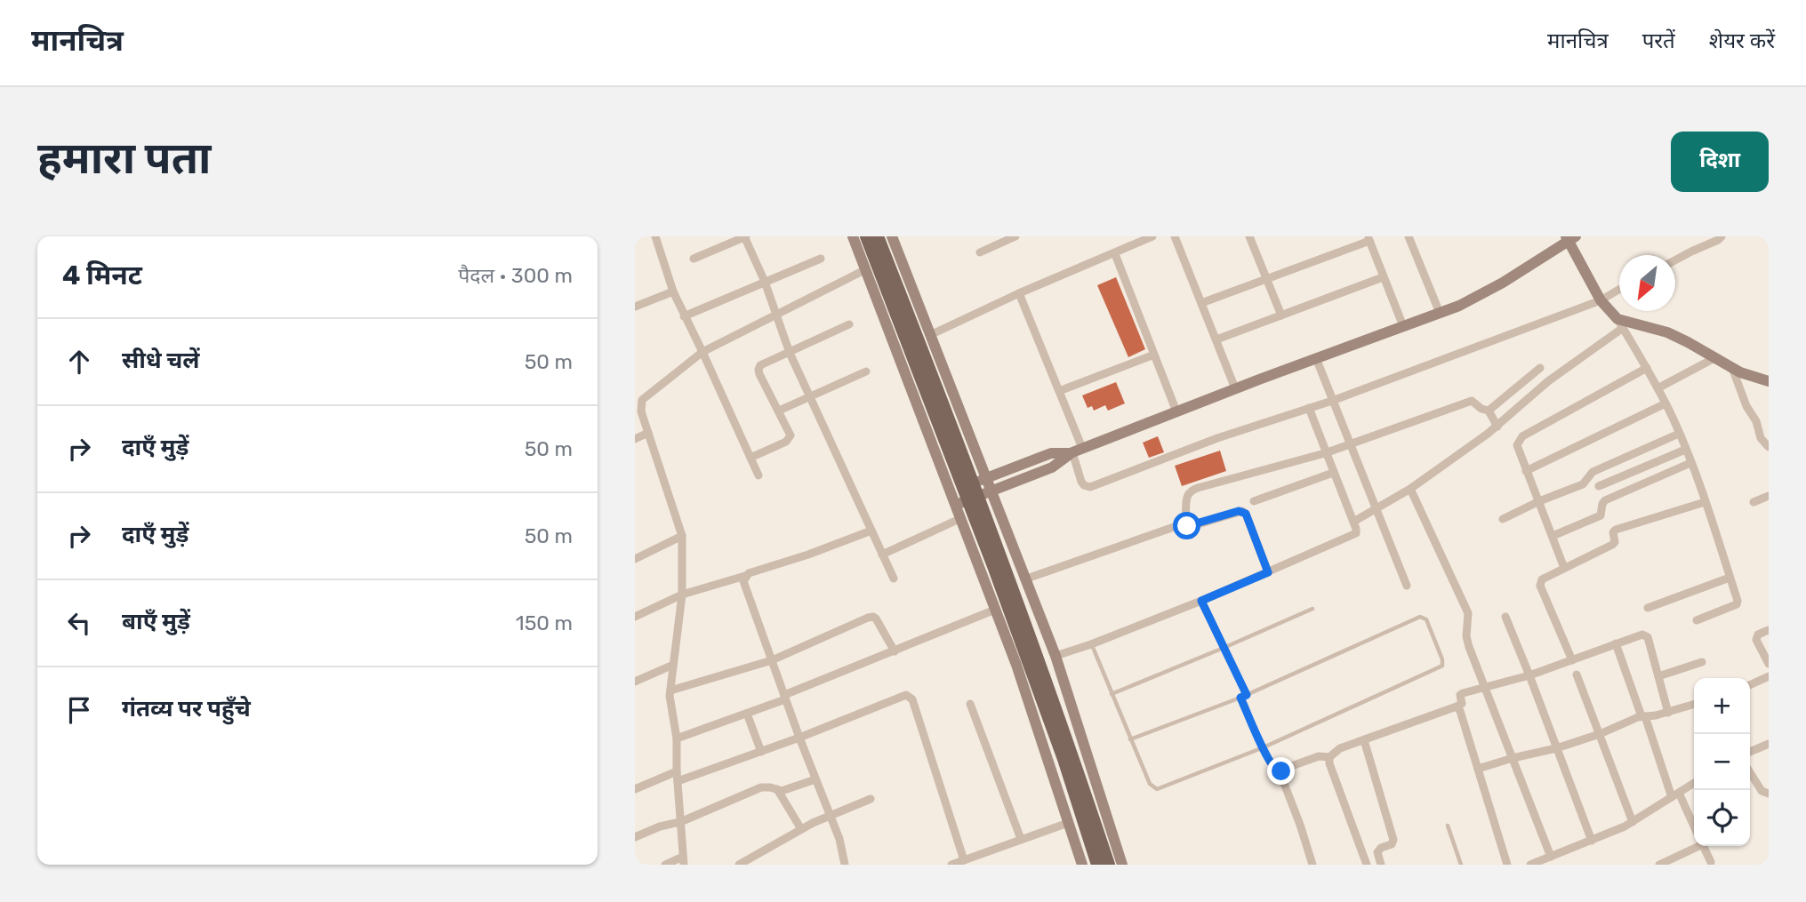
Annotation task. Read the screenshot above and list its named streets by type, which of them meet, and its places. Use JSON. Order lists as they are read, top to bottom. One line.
{"north":"bottom left","page":{"header":"मानचित्र","nav":["मानचित्र","परतें","शेयर करें"],"buttons":"दिशा","title":"हमारा पता","heading":["4 मिनट","पैदल · 300 m"],"list":[["सीधे चलें","50 m"],["दाएँ मुड़ें","50 m"],["दाएँ मुड़ें","50 m"],["बाएँ मुड़ें","150 m"],"गंतव्य पर पहुँचे"],"map_buttons":["+","−"]}}
